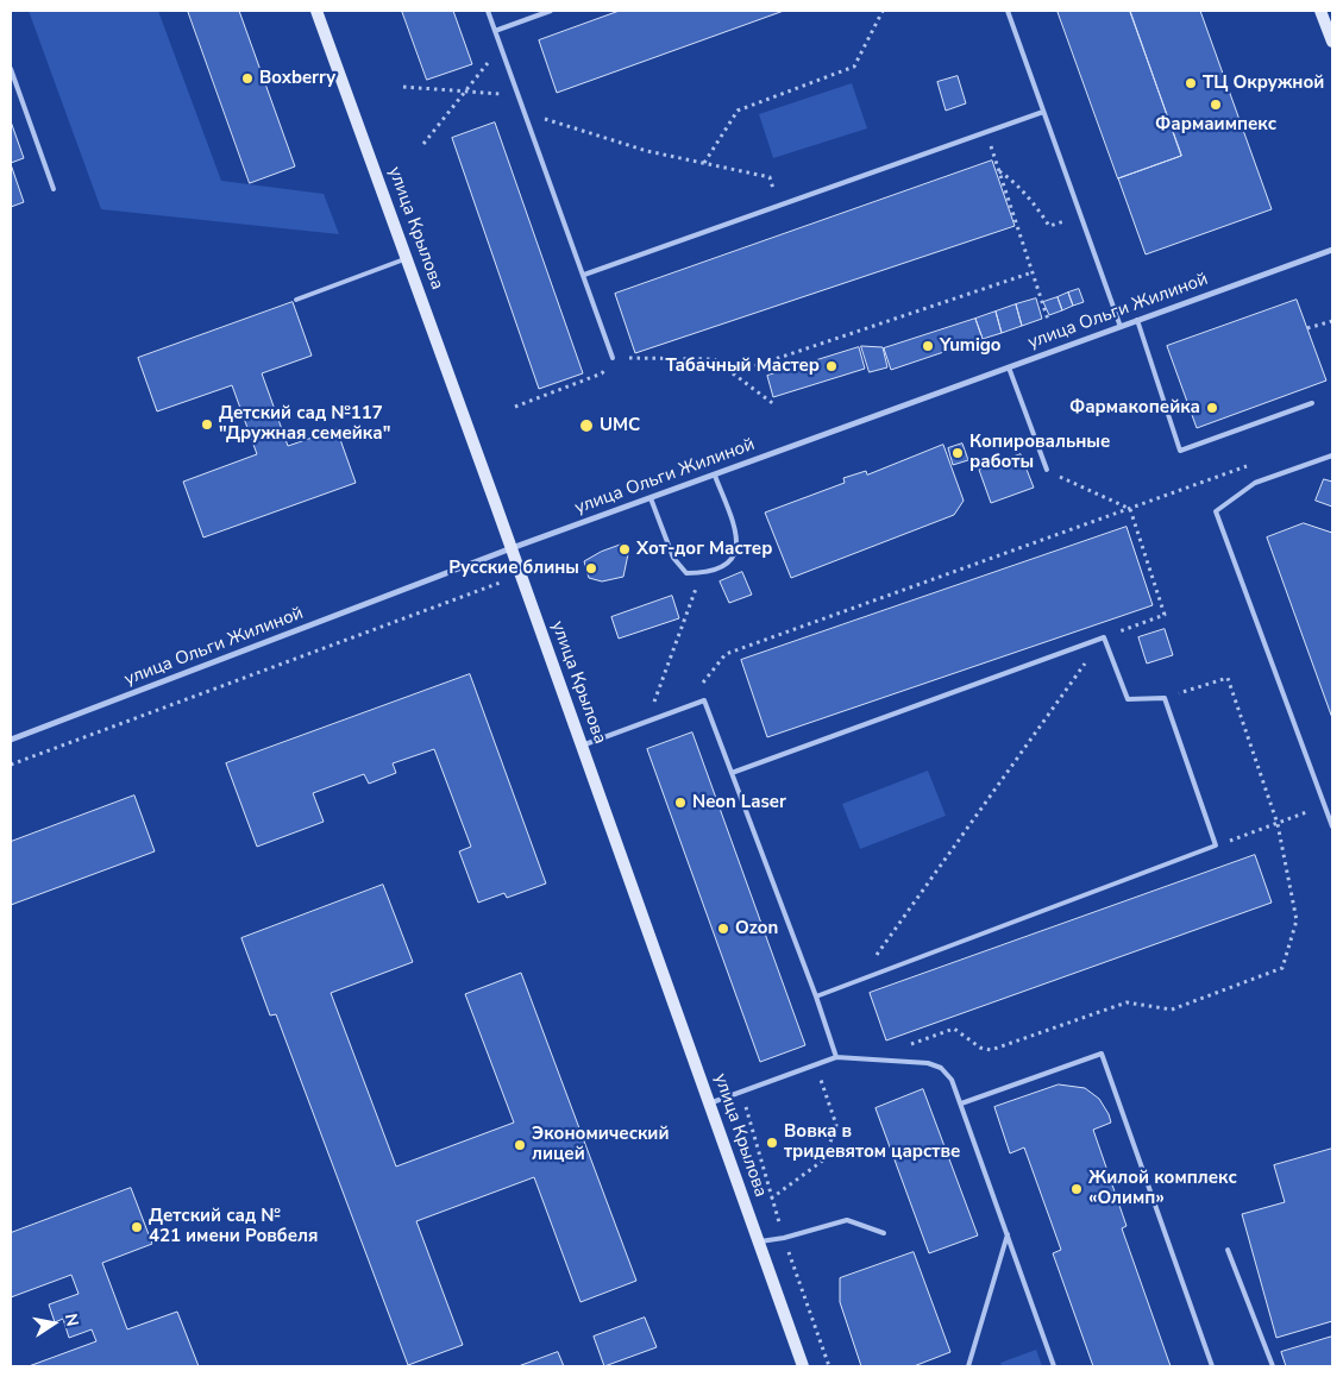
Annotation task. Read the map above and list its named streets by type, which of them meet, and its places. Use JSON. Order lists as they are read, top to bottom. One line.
{"streets":{"street":["улица Крылова","улица Ольги Жилиной"]},"crossings":[["улица Крылова","улица Ольги Жилиной"]],"places":["Boxberry","ТЦ Окружной","Фармаимпекс","Yumigo","Табачный Мастер","Фармакопейка","Детский сад №117 \"Дружная семейка\"","UMC","Копировальные работы","Хот-дог Мастер","Русские блины","Neon Laser","Ozon","Вовка в тридевятом царстве","Экономический лицей","Жилой комплекс «Олимп»","Детский сад № 421 имени Ровбеля"],"north":"right"}
